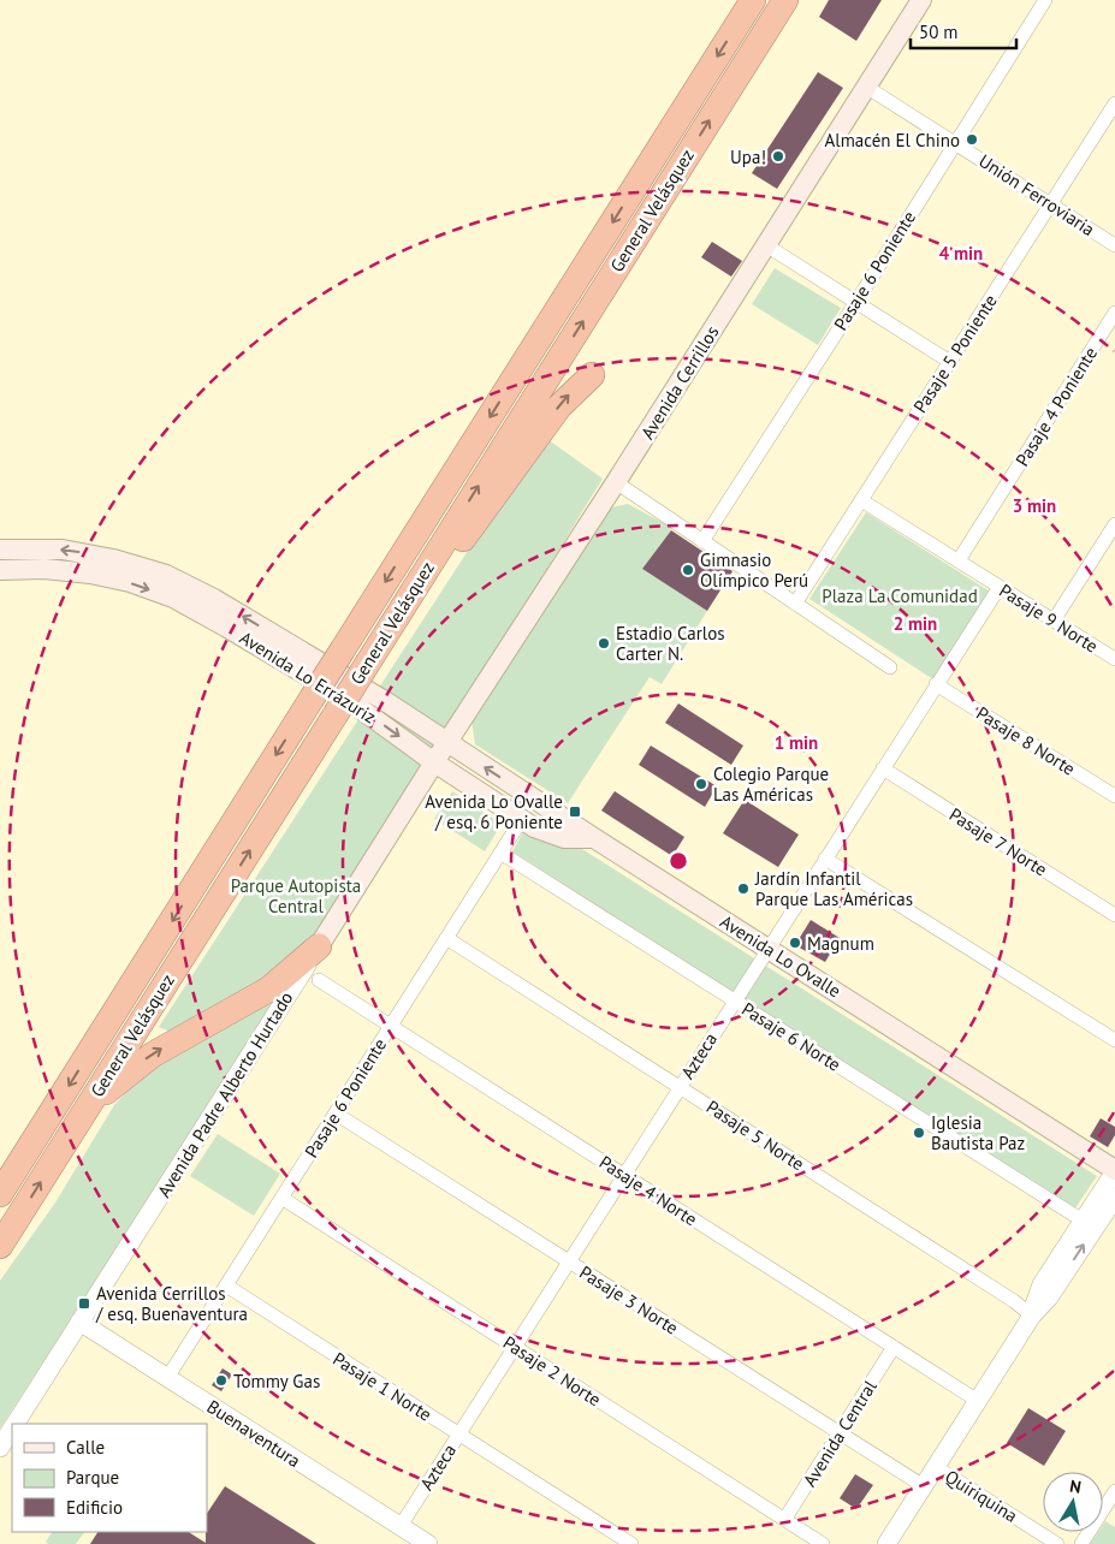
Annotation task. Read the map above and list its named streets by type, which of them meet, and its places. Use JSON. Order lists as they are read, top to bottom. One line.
{"streets":{"highway":["General Velásquez"],"main road":["Avenida Cerrillos","Avenida Lo Errázuriz","Avenida Lo Ovalle","Avenida Padre Alberto Hurtado"],"street":["Unión Ferroviaria","Pasaje 6 Poniente","Pasaje 5 Poniente","Pasaje 4 Poniente","Pasaje 9 Norte","Pasaje 8 Norte","Pasaje 7 Norte","Pasaje 6 Norte","Azteca","Pasaje 5 Norte","Pasaje 4 Norte","Pasaje 3 Norte","Pasaje 2 Norte","Pasaje 1 Norte","Buenaventura","Avenida Central","Quiriquina"]},"crossings":[["Unión Ferroviaria","Pasaje 6 Poniente"],["Unión Ferroviaria","Pasaje 5 Poniente"],["Unión Ferroviaria","Avenida Cerrillos"],["Pasaje 6 Poniente","Avenida Lo Errázuriz"],["Pasaje 6 Poniente","Pasaje 6 Norte"],["Pasaje 6 Poniente","Pasaje 5 Norte"],["Pasaje 6 Poniente","Pasaje 4 Norte"],["Pasaje 6 Poniente","Pasaje 3 Norte"],["Pasaje 6 Poniente","Pasaje 2 Norte"],["Pasaje 6 Poniente","Pasaje 1 Norte"],["Pasaje 6 Poniente","Buenaventura"],["Pasaje 5 Poniente","Pasaje 9 Norte"],["Avenida Cerrillos","Avenida Lo Errázuriz"],["Avenida Cerrillos","Avenida Lo Ovalle"],["Avenida Cerrillos","Avenida Padre Alberto Hurtado"],["Pasaje 4 Poniente","Pasaje 9 Norte"],["Pasaje 9 Norte","Azteca"],["Avenida Lo Errázuriz","Avenida Lo Ovalle"],["Avenida Lo Errázuriz","Avenida Padre Alberto Hurtado"],["Pasaje 8 Norte","Azteca"],["Pasaje 7 Norte","Azteca"],["Avenida Lo Ovalle","Azteca"],["Pasaje 6 Norte","Azteca"],["Azteca","Pasaje 5 Norte"],["Azteca","Pasaje 4 Norte"],["Azteca","Pasaje 3 Norte"],["Azteca","Pasaje 2 Norte"],["Azteca","Pasaje 1 Norte"],["Azteca","Buenaventura"],["Avenida Padre Alberto Hurtado","Buenaventura"],["Pasaje 4 Norte","Avenida Central"],["Pasaje 3 Norte","Avenida Central"],["Pasaje 2 Norte","Avenida Central"]],"parks":["Plaza La Comunidad","Parque Autopista Central"],"places":{"other":["Almacén El Chino","Upa!","Gimnasio Olímpico Perú","Estadio Carlos Carter N.","Colegio Parque Las Américas","Jardín Infantil Parque Las Américas","Magnum","Iglesia Bautista Paz","Tommy Gas"],"transit":["Avenida Lo Ovalle / esq. 6 Poniente","Avenida Cerrillos / esq. Buenaventura"]},"legend":["Calle","Parque","Edificio"],"scale_bar":"50 m","north":"top","rings":["4 min","3 min","2 min","1 min"]}
